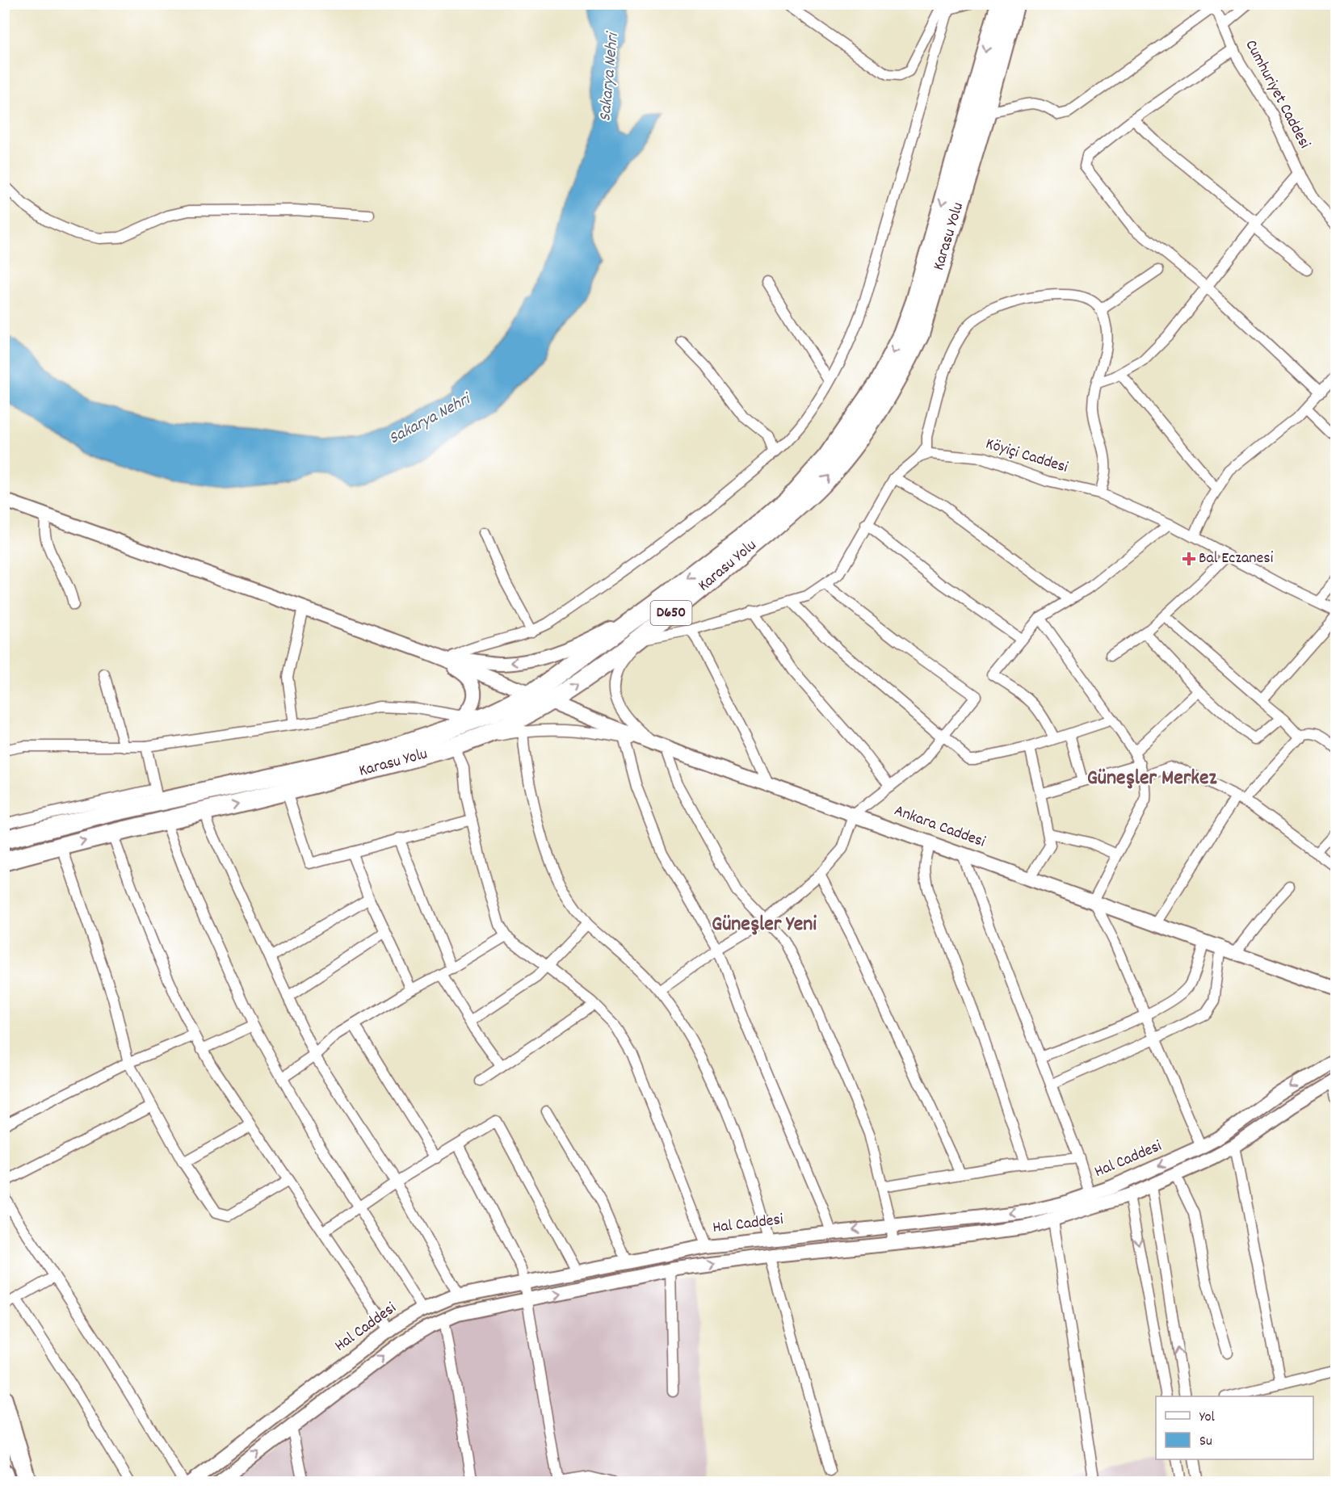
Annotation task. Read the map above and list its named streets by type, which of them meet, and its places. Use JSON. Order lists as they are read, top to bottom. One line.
{"streets":{"highway":["Karasu Yolu","D650"],"street":["Cumhuriyet Caddesi","Köyiçi Caddesi","Ankara Caddesi","Hal Caddesi"]},"crossings":[["Karasu Yolu","Ankara Caddesi"]],"districts":["Güneşler Merkez","Güneşler Yeni"],"water":["Sakarya Nehri"],"places":{"health":["Bal Eczanesi"]},"legend":["Yol","Su"]}
